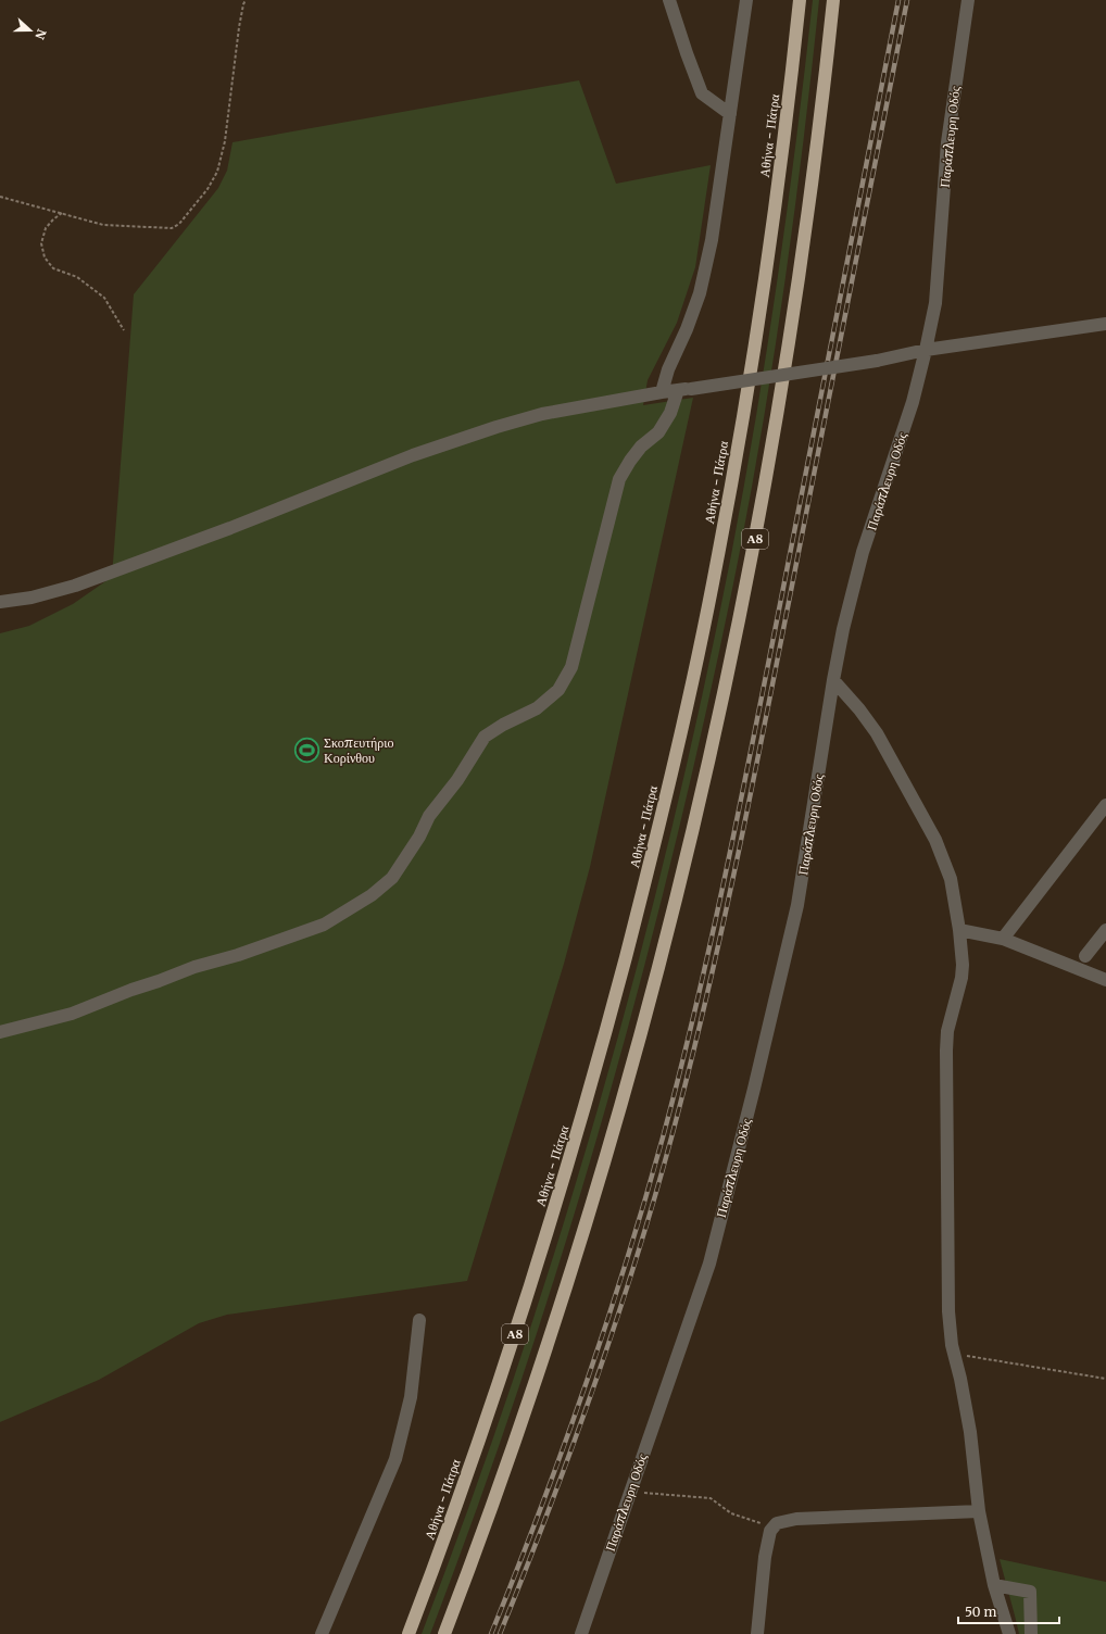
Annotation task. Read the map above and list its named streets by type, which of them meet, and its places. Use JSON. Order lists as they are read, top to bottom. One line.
{"streets":{"highway":["Αθήνα - Πάτρα","Α8"],"street":["Παράπλευρη Οδός"]},"places":{"sports":["Σκοπευτήριο Κορίνθου"]},"scale_bar":"50 m","north":"right"}
